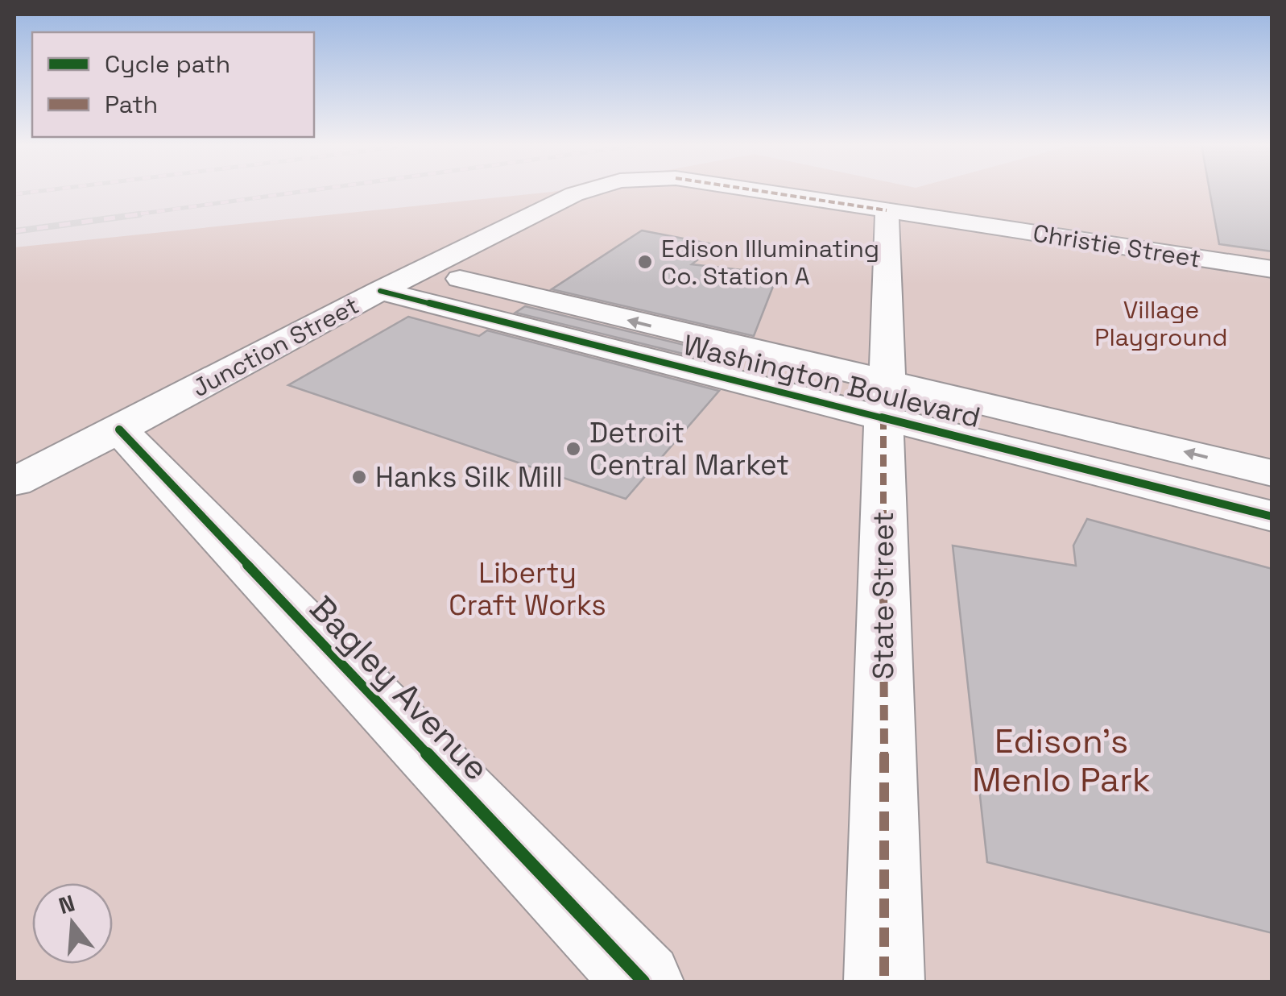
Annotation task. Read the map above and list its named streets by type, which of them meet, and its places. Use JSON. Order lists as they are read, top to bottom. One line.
{"streets":{"street":["Christie Street","Junction Street","Washington Boulevard","State Street","Bagley Avenue"]},"crossings":[["Christie Street","State Street"],["Junction Street","Washington Boulevard"],["Junction Street","Bagley Avenue"],["Washington Boulevard","State Street"]],"parks":["Village Playground","Liberty Craft Works","Edison's Menlo Park"],"places":["Edison Illuminating Co. Station A","Detroit Central Market","Hanks Silk Mill"],"legend":["Cycle path","Path"],"north":"top"}
